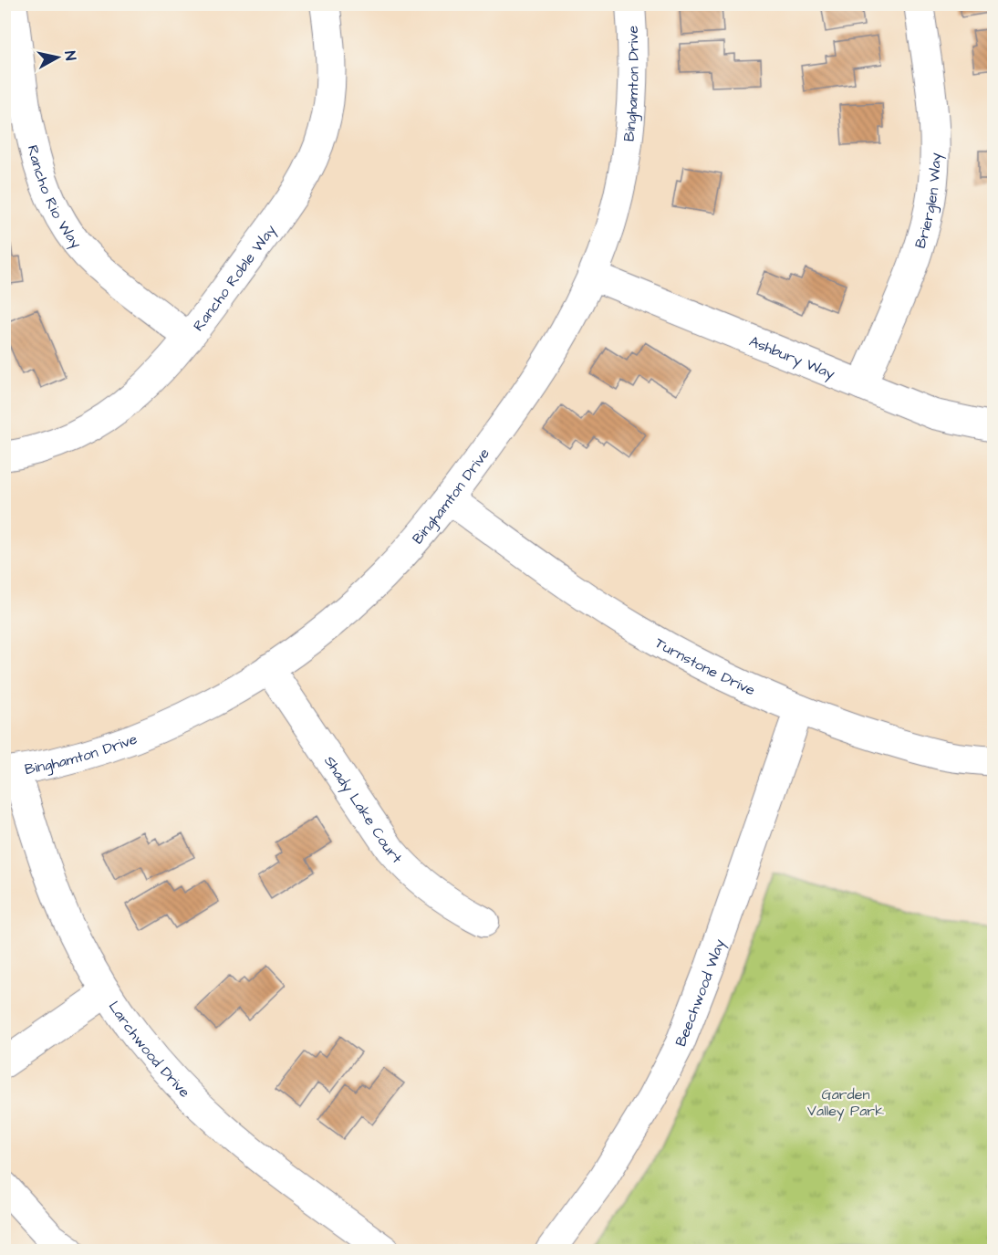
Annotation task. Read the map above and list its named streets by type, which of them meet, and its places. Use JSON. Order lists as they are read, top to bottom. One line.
{"streets":{"street":["Binghamton Drive","Rancho Rio Way","Brierglen Way","Rancho Roble Way","Ashbury Way","Turnstone Drive","Shady Lake Court","Beechwood Way","Larchwood Drive"]},"crossings":[["Binghamton Drive","Ashbury Way"],["Binghamton Drive","Turnstone Drive"],["Binghamton Drive","Shady Lake Court"],["Binghamton Drive","Larchwood Drive"],["Rancho Rio Way","Rancho Roble Way"],["Brierglen Way","Ashbury Way"],["Turnstone Drive","Beechwood Way"]],"parks":["Garden Valley Park"],"north":"right"}
